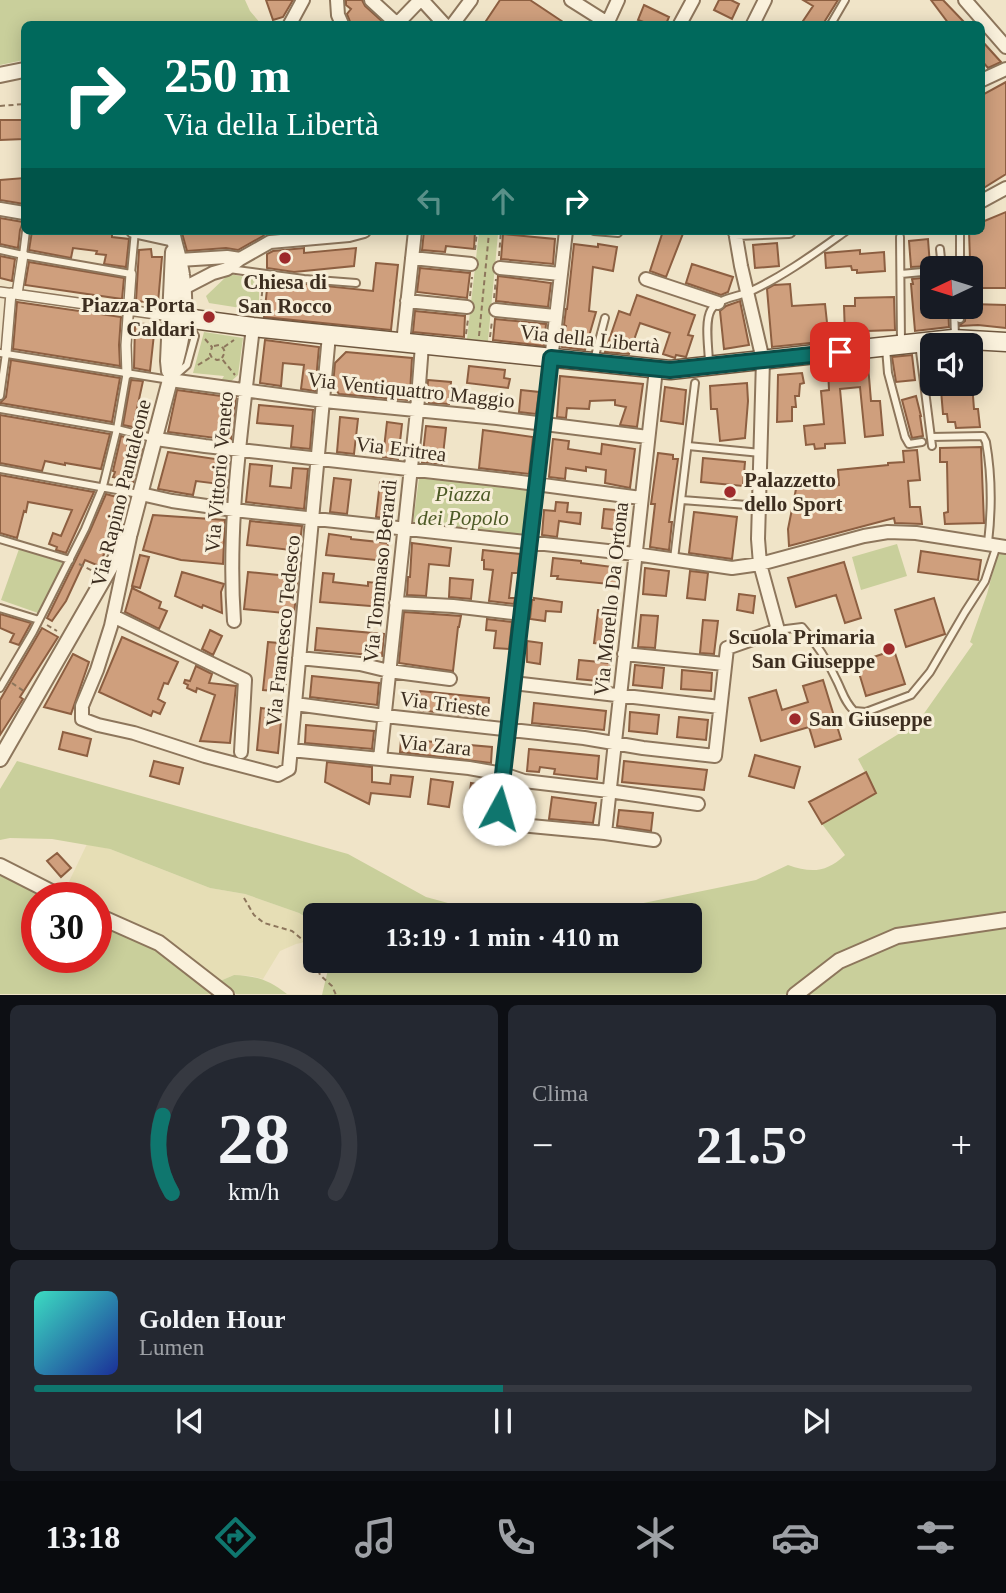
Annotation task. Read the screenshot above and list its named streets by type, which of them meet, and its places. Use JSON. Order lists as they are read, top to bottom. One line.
{"streets":{"main road":["Via della Libertà"],"street":["Via Ventiquattro Maggio","Via Eritrea","Via Vittorio Veneto","Via Rapino Pantaleone","Via Tommaso Berardi","Via Morello Da Ortona","Via Francesco Tedesco","Via Trieste","Via Zara"]},"crossings":[["Via della Libertà","Via Vittorio Veneto"],["Via della Libertà","Via Rapino Pantaleone"],["Via della Libertà","Via Tommaso Berardi"],["Via della Libertà","Via Morello Da Ortona"],["Via della Libertà","Via Francesco Tedesco"],["Via Ventiquattro Maggio","Via Vittorio Veneto"],["Via Ventiquattro Maggio","Via Rapino Pantaleone"],["Via Ventiquattro Maggio","Via Tommaso Berardi"],["Via Ventiquattro Maggio","Via Morello Da Ortona"],["Via Ventiquattro Maggio","Via Francesco Tedesco"],["Via Eritrea","Via Vittorio Veneto"],["Via Eritrea","Via Rapino Pantaleone"],["Via Eritrea","Via Tommaso Berardi"],["Via Eritrea","Via Morello Da Ortona"],["Via Eritrea","Via Francesco Tedesco"],["Via Rapino Pantaleone","Via Francesco Tedesco"],["Via Tommaso Berardi","Via Trieste"],["Via Tommaso Berardi","Via Zara"],["Via Morello Da Ortona","Via Trieste"],["Via Morello Da Ortona","Via Zara"],["Via Francesco Tedesco","Via Trieste"],["Via Francesco Tedesco","Via Zara"]],"parks":["Piazza dei Popolo"],"places":["Chiesa di San Rocco","Piazza Porta Caldari","Palazzetto dello Sport","Scuola Primaria San Giuseppe","San Giuseppe"],"north":"left","page":{"turn":["250 m","Via della Libertà"],"limit":"30","trip":"13:19 · 1 min · 410 m","tile":"Clima","heat":["−","21.5°","+"],"song":["Golden Hour","Lumen"],"tabs":"13:18","gauge":["28","km/h"]}}
